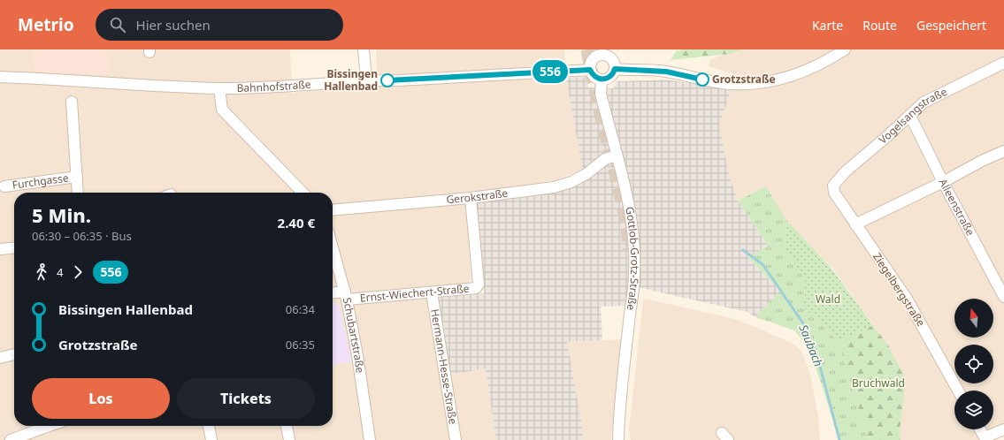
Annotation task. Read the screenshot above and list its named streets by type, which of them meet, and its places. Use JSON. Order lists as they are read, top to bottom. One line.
{"streets":{"street":["Bahnhofstraße","Vogelsangstraße","Furchgasse","Gerokstraße","Alleenstraße","Gottlob-Grotz-Straße","Ziegelbergstraße","Ernst-Wiechert-Straße","Schubartstraße","Hermann-Hesse-Straße"]},"crossings":[["Bahnhofstraße","Gottlob-Grotz-Straße"],["Vogelsangstraße","Alleenstraße"],["Vogelsangstraße","Ziegelbergstraße"],["Gerokstraße","Gottlob-Grotz-Straße"],["Gerokstraße","Ernst-Wiechert-Straße"],["Ernst-Wiechert-Straße","Schubartstraße"],["Ernst-Wiechert-Straße","Hermann-Hesse-Straße"]],"water":["Saubach"],"parks":["Wald","Bruchwald"],"places":["Grotzstraße","Bissingen Hallenbad"],"lines":["bus line 556"],"north":"top","page":{"header":"Metrio","search":"Hier suchen","nav":["Karte","Route","Gespeichert"],"on_map":"556","heading":["5 Min.","06:30 – 06:35 · Bus","2.40 €"],"legs":["4","556"],"list":[{"name":"Bissingen Hallenbad","value":"06:34"},{"name":"Grotzstraße","value":"06:35"}],"buttons":["Los","Tickets"]}}
